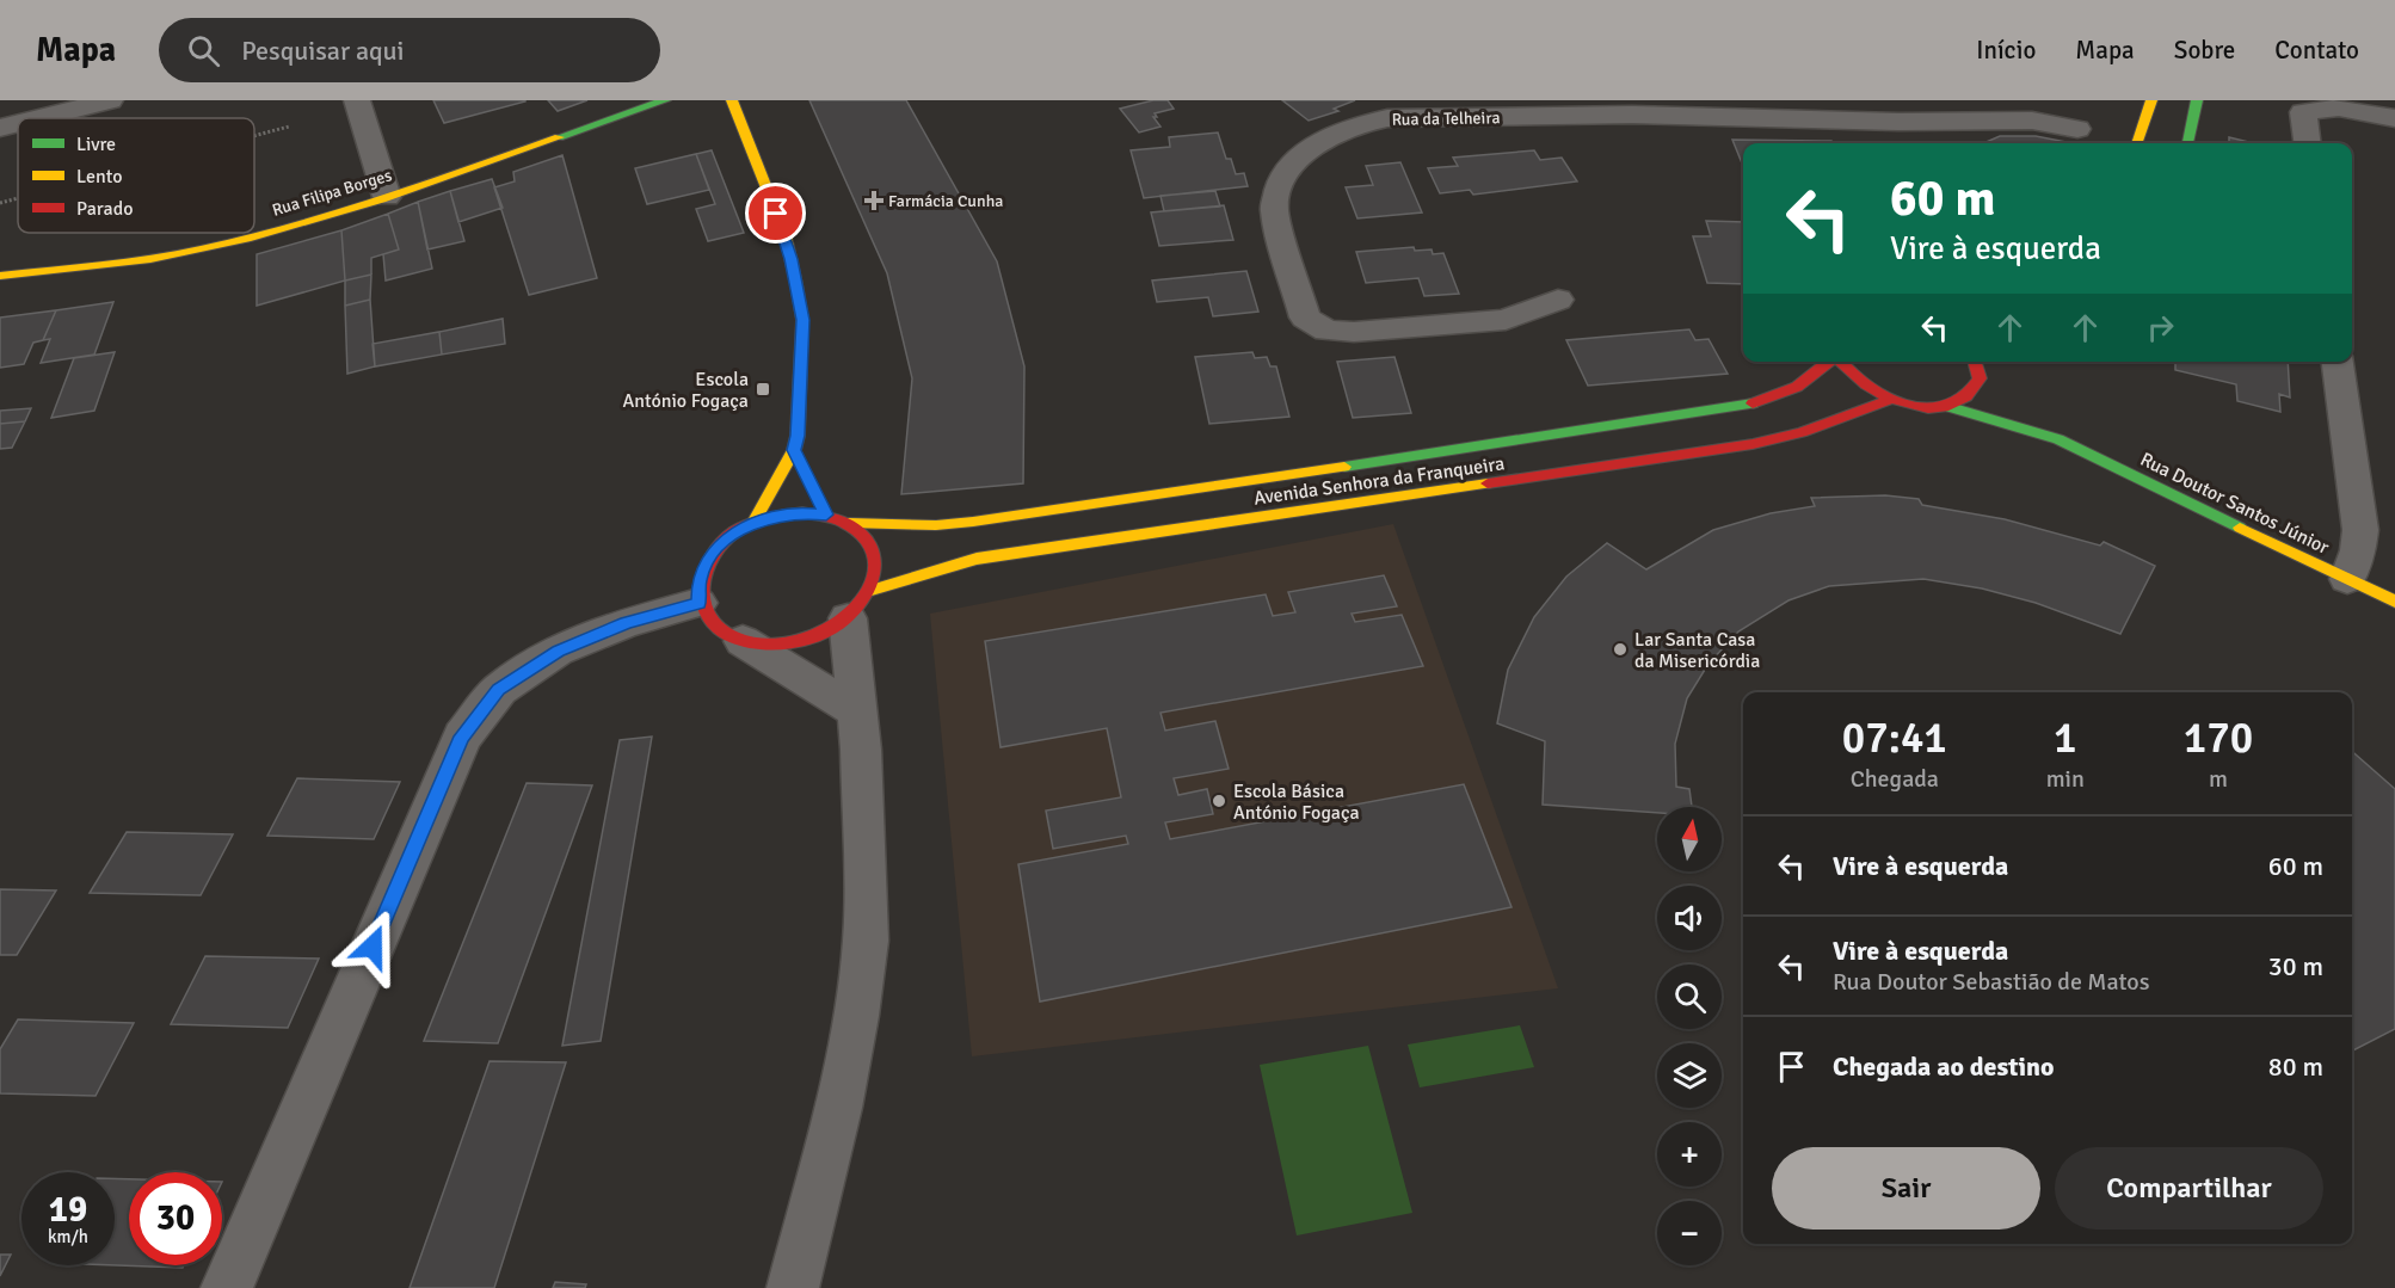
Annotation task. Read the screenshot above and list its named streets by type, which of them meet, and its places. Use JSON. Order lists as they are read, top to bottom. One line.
{"streets":{"street":["Rua da Telheira","Rua Filipa Borges","Avenida Senhora da Franqueira","Rua Doutor Santos Júnior"]},"crossings":[["Avenida Senhora da Franqueira","Rua Doutor Santos Júnior"]],"places":{"health":["Farmácia Cunha"],"transit":["Escola António Fogaça"],"other":["Lar Santa Casa da Misericórdia","Escola Básica António Fogaça"]},"legend":["Livre","Lento","Parado"],"north":"top","page":{"header":"Mapa","search":"Pesquisar aqui","nav":["Início","Mapa","Sobre","Contato"],"turn":["60 m","Vire à esquerda"],"eta":["07:41","Chegada","1","min","170","m"],"map_buttons":["+","−"],"list":[{"name":"Vire à esquerda","value":"60 m"},{"name":"Vire à esquerda","note":"Rua Doutor Sebastião de Matos","value":"30 m"},{"name":"Chegada ao destino","value":"80 m"}],"buttons":["Sair","Compartilhar"],"speed":"19 km/h","limit":"30"}}
